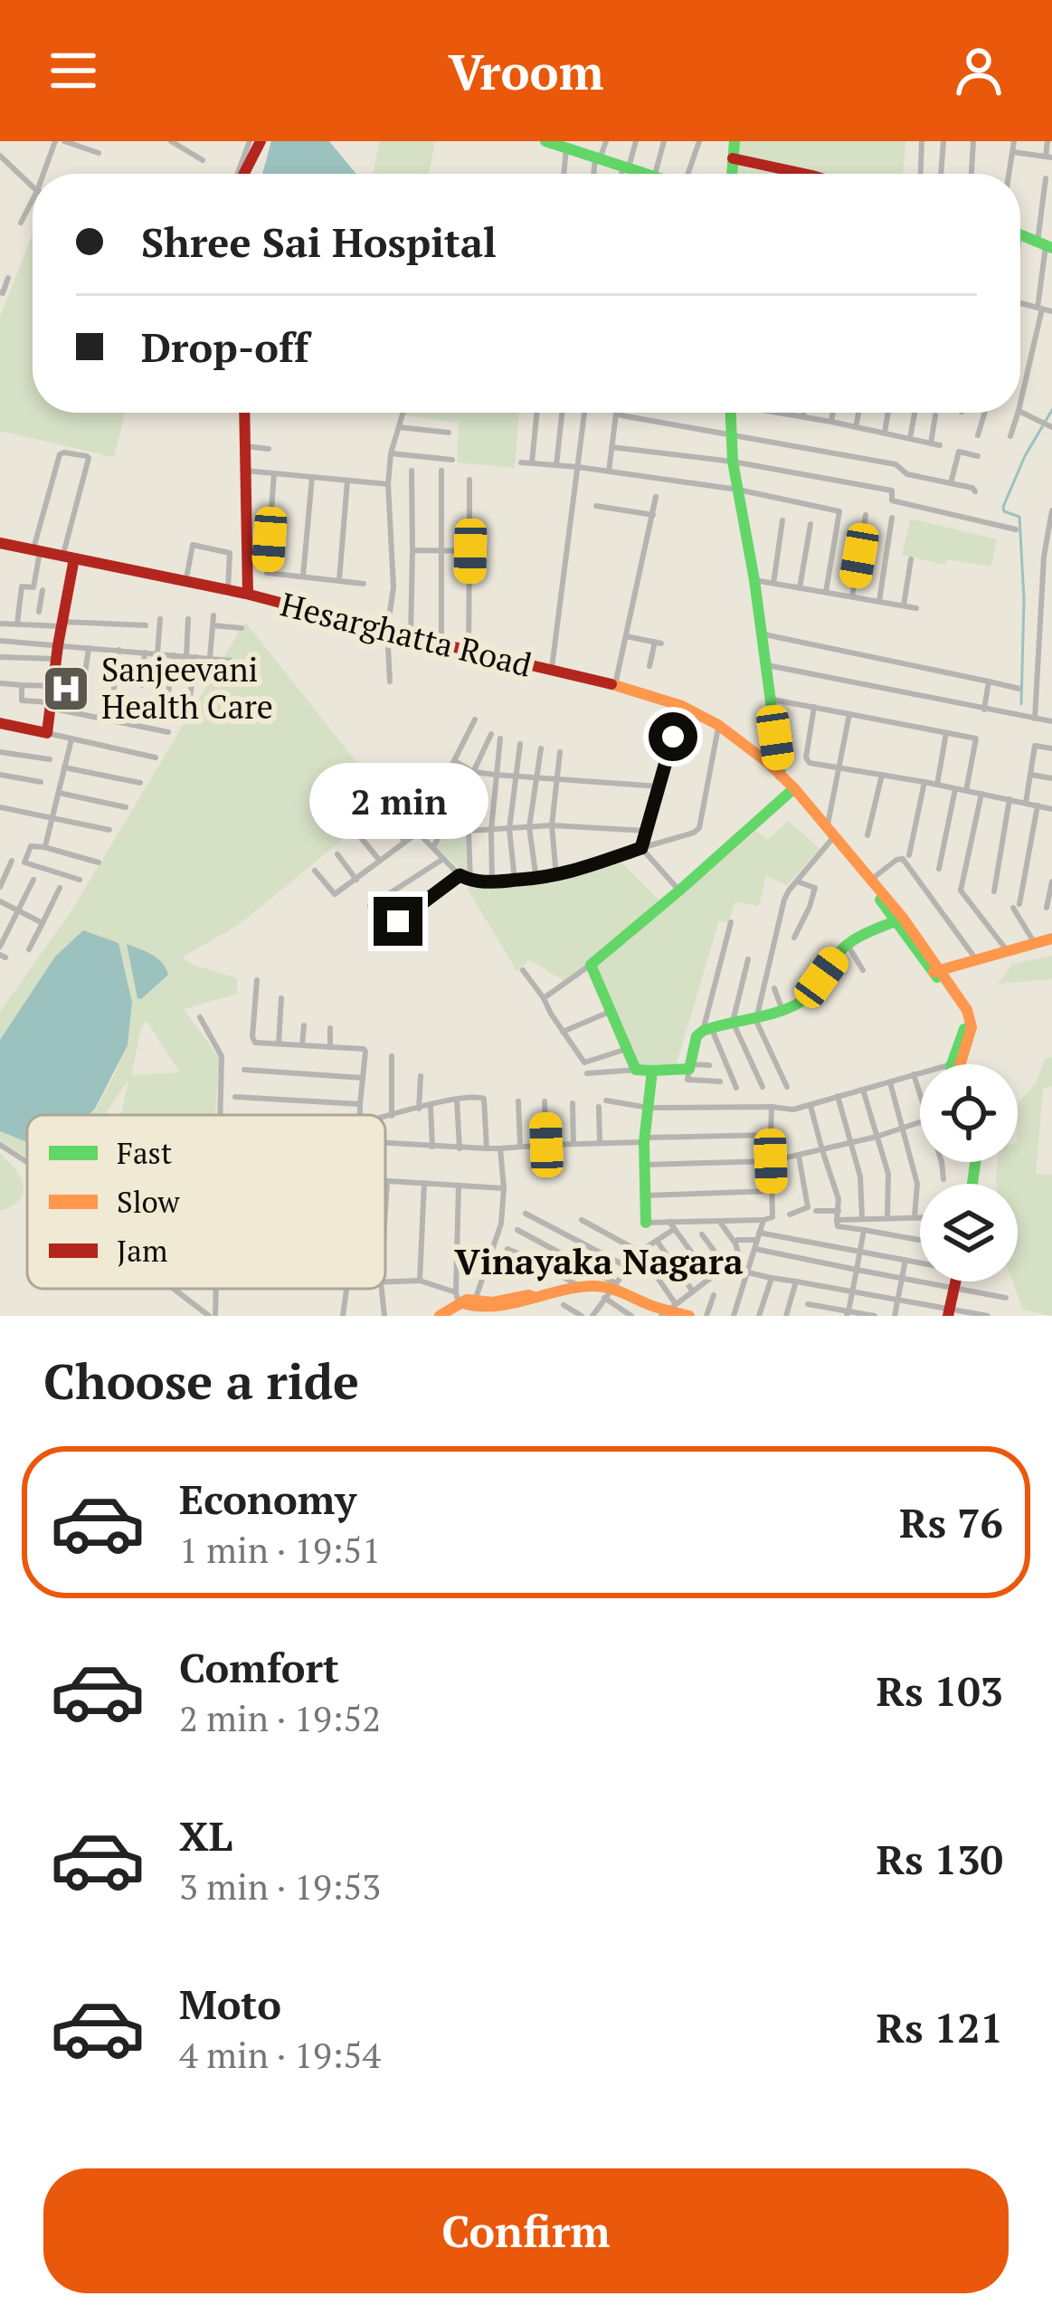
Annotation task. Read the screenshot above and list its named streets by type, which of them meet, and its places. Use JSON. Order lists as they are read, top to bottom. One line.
{"streets":{"street":["Hesarghatta Road"]},"districts":["Vinayaka Nagara"],"places":{"hospital":["Sanjeevani Health Care"]},"legend":["Fast","Slow","Jam"],"page":{"header":"Vroom","banner":["Shree Sai Hospital","Drop-off"],"bubble":"2 min","heading":"Choose a ride","list":[{"name":"Economy","note":"1 min · 19:51","value":"Rs 76"},{"name":"Comfort","note":"2 min · 19:52","value":"Rs 103"},{"name":"XL","note":"3 min · 19:53","value":"Rs 130"},{"name":"Moto","note":"4 min · 19:54","value":"Rs 121"}],"buttons":"Confirm"}}
